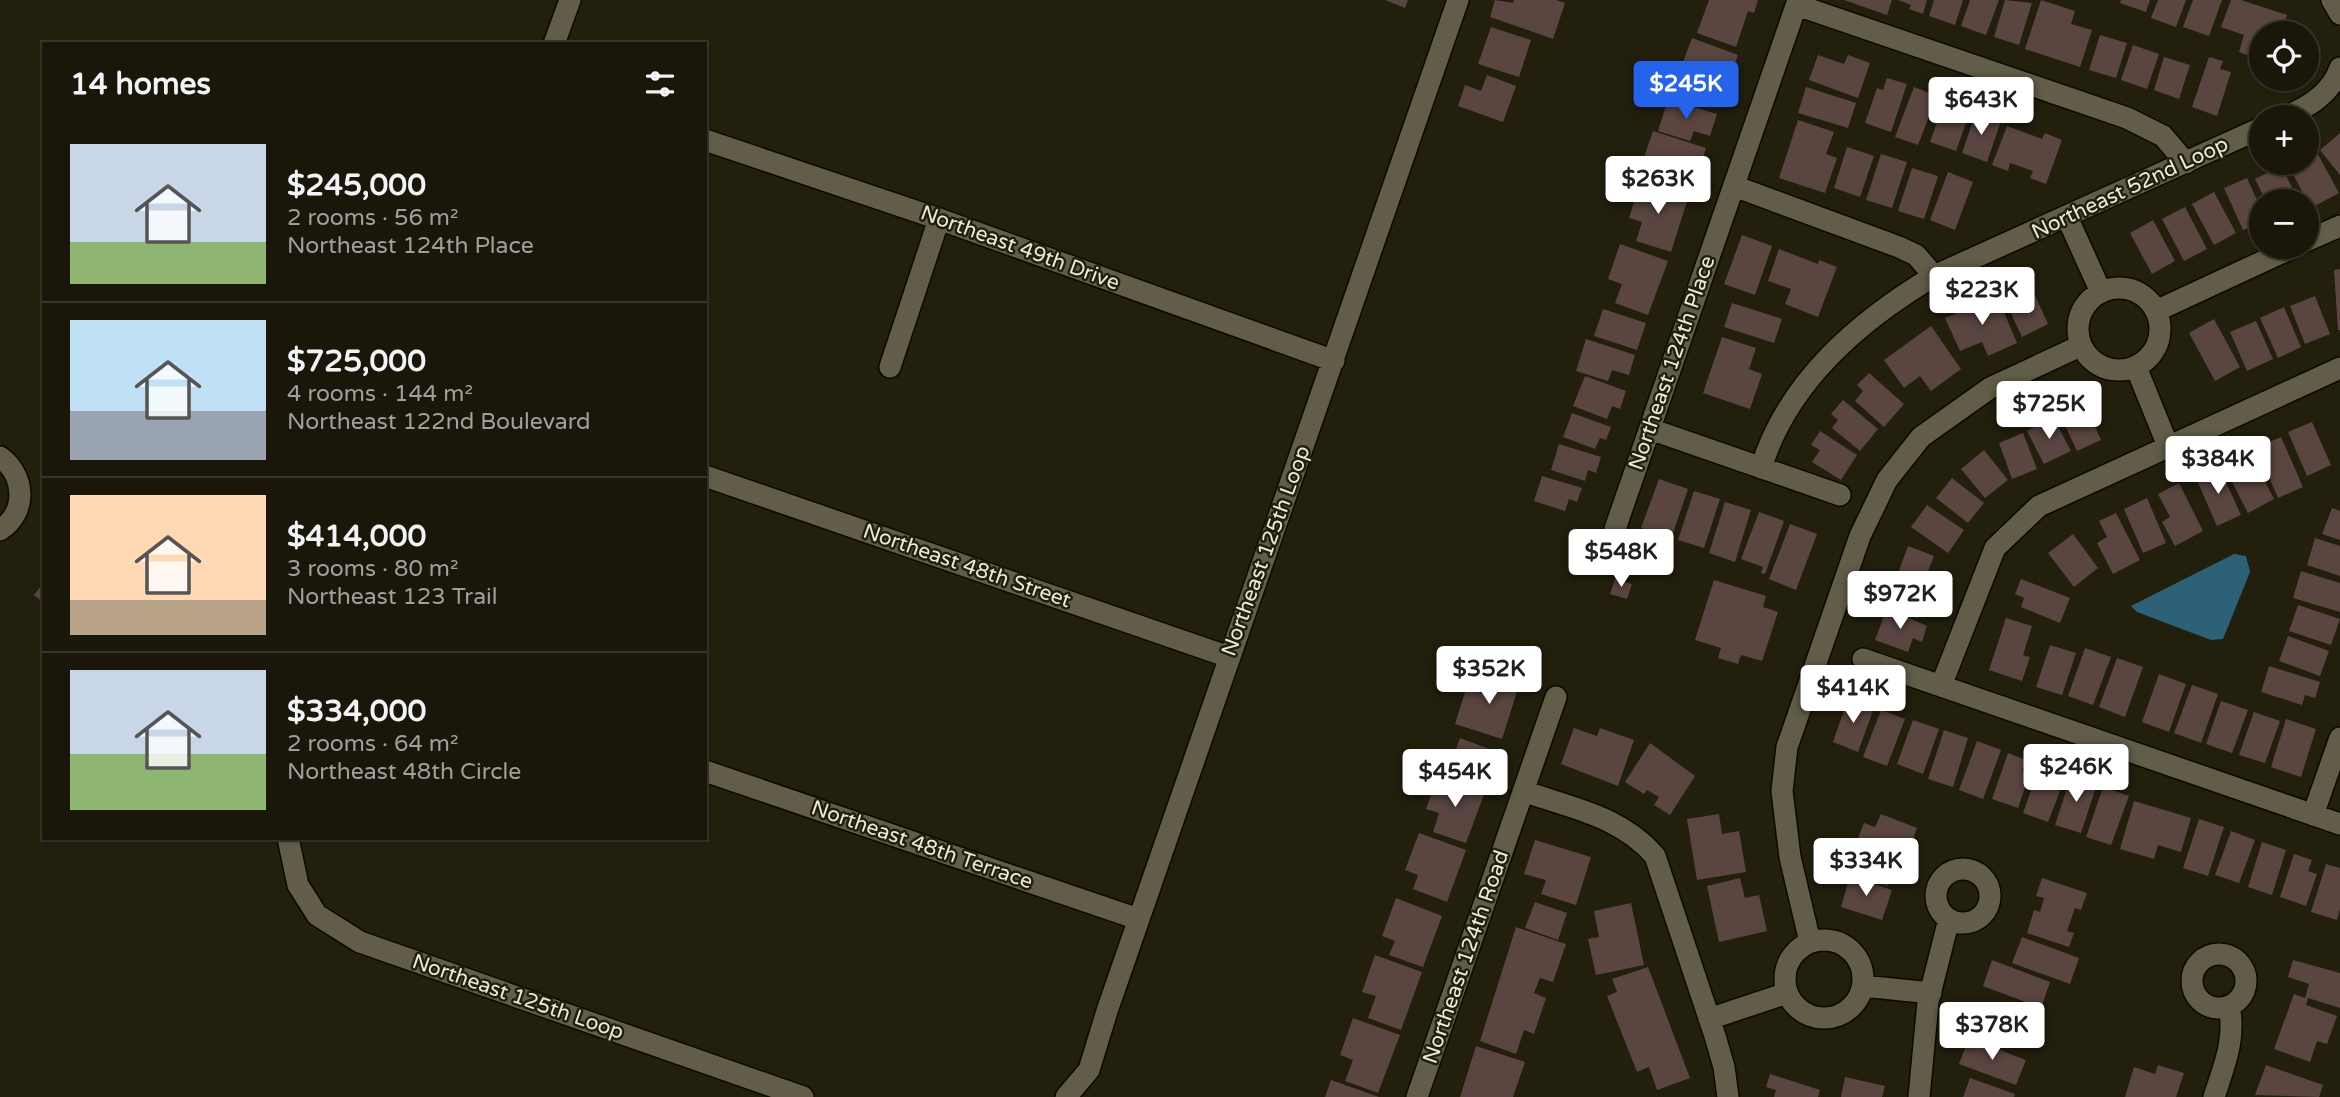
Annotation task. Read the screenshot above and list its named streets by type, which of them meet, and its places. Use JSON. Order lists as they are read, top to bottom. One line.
{"streets":{"street":["Northeast 52nd Loop","Northeast 49th Drive","Northeast 124th Place","Northeast 125th Loop","Northeast 48th Street","Northeast 48th Terrace","Northeast 124th Road"]},"crossings":[["Northeast 49th Drive","Northeast 125th Loop"],["Northeast 125th Loop","Northeast 48th Street"],["Northeast 125th Loop","Northeast 48th Terrace"]],"page":{"map_buttons":["+","−"],"heading":"14 homes","price":["$245K","$643K","$263K","$223K","$725K","$384K","$548K","$972K","$352K","$414K","$246K","$454K","$334K","$378K"],"list":[{"name":"$245,000","note":"2 rooms · 56 m² · Northeast 124th Place"},{"name":"$725,000","note":"4 rooms · 144 m² · Northeast 122nd Boulevard"},{"name":"$414,000","note":"3 rooms · 80 m² · Northeast 123 Trail"},{"name":"$334,000","note":"2 rooms · 64 m² · Northeast 48th Circle"}]}}
